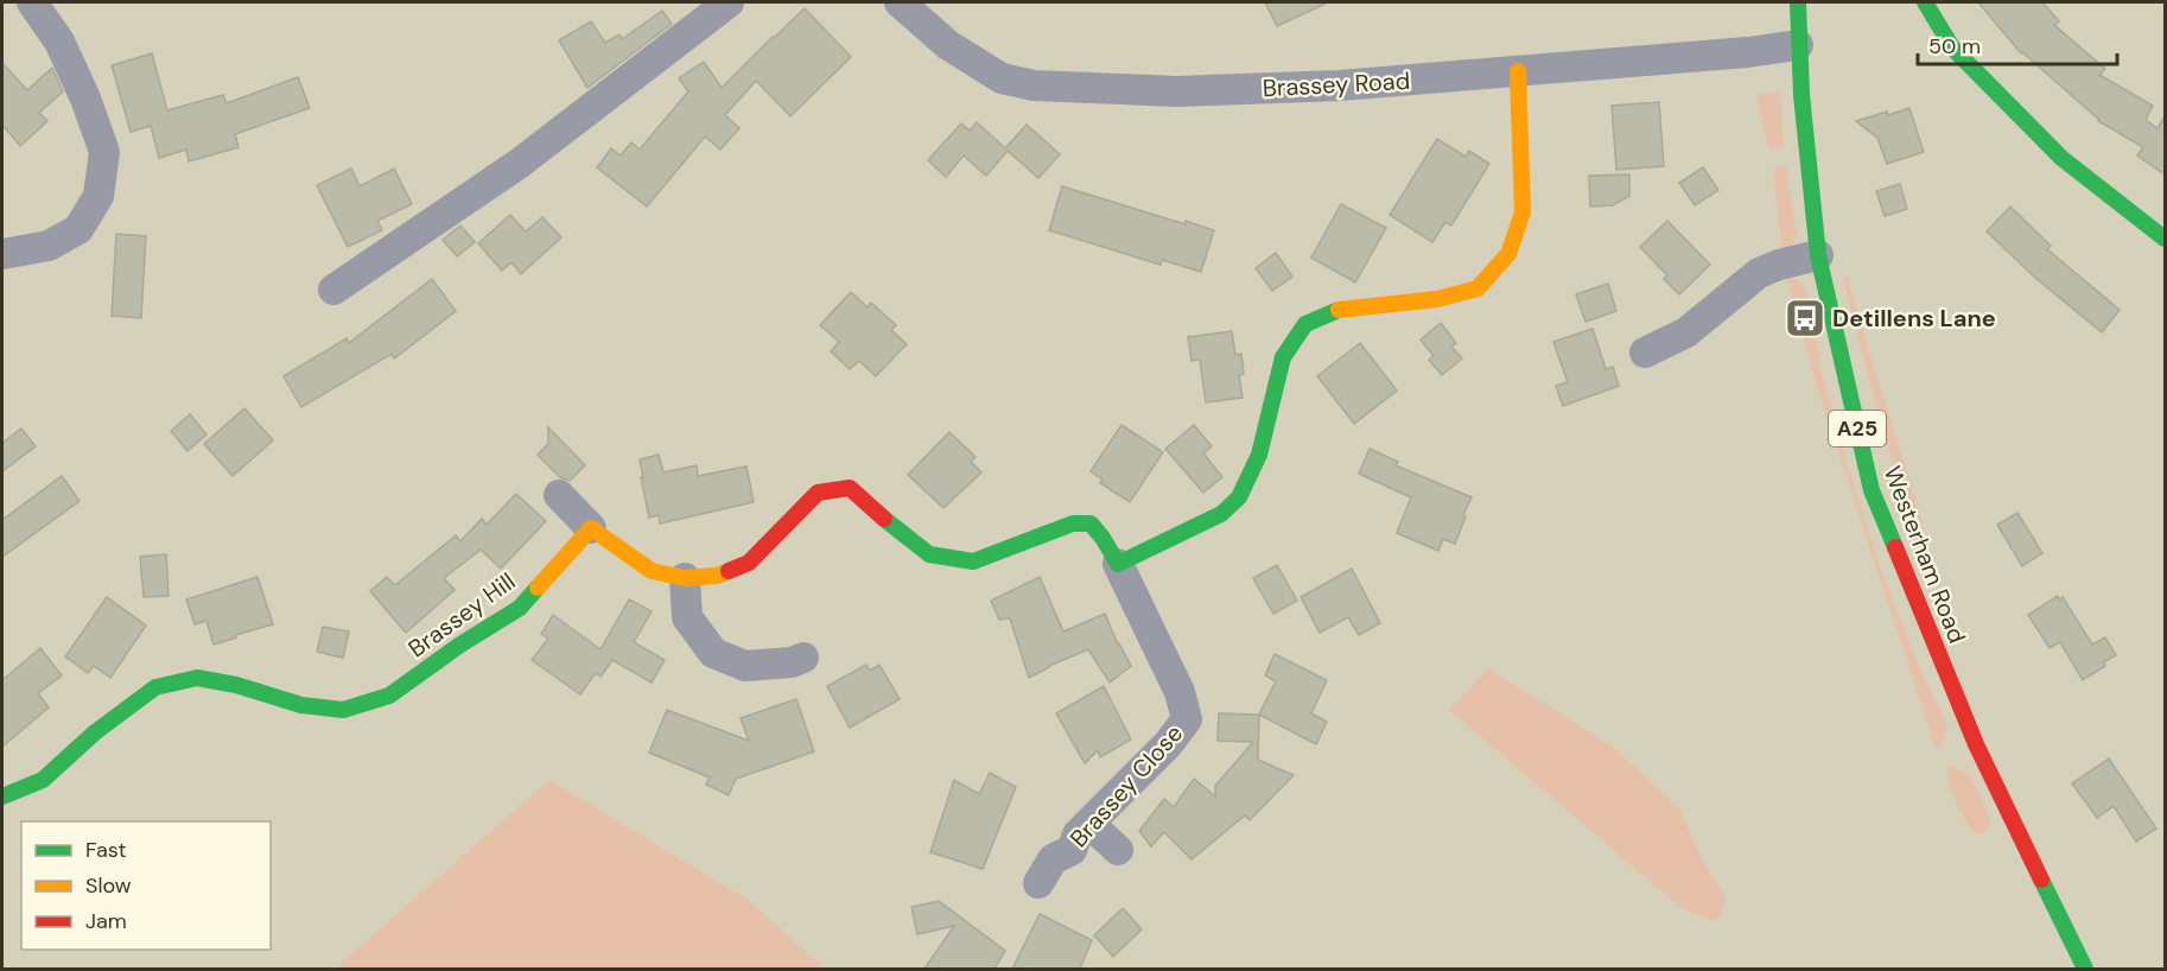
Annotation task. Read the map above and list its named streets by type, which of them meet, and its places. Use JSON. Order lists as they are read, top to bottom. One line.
{"streets":{"street":["Brassey Road","A25","Westerham Road","Brassey Hill","Brassey Close"]},"crossings":[["Brassey Road","Westerham Road"]],"places":{"bus stop":["Detillens Lane"]},"legend":["Fast","Slow","Jam"],"scale_bar":"50 m"}
